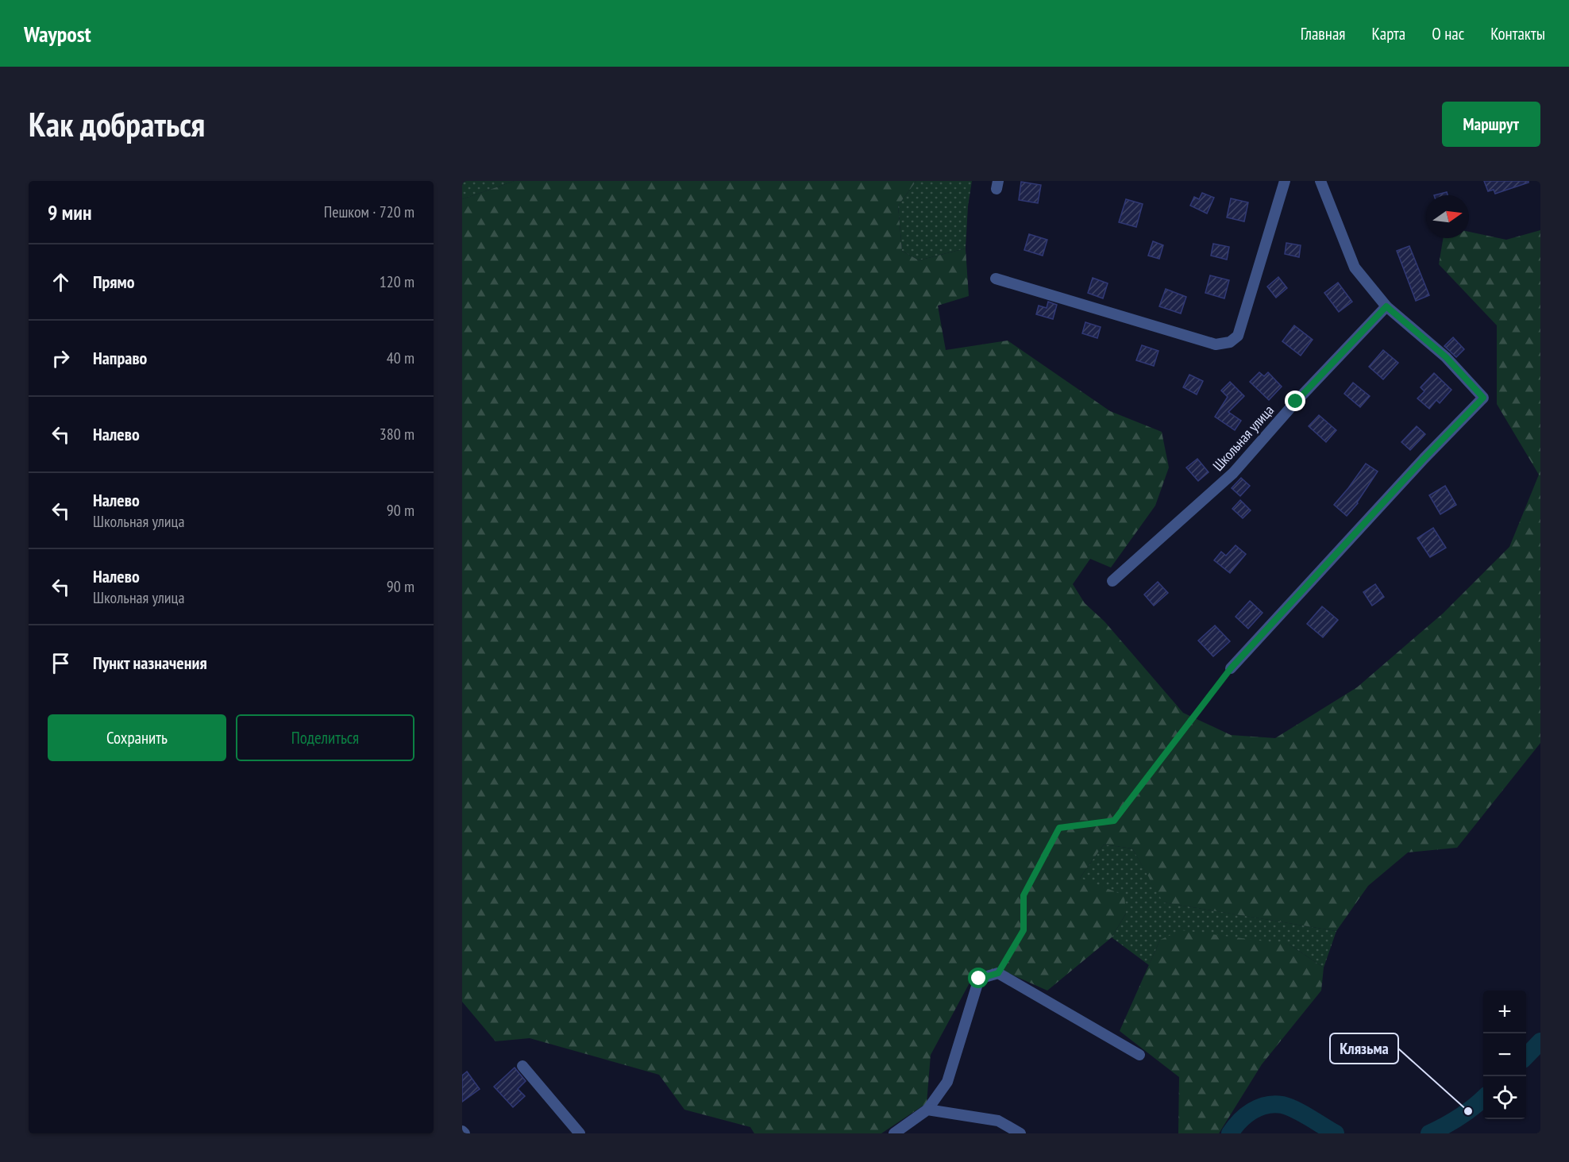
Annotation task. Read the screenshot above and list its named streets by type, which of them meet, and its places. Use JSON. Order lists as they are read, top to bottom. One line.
{"streets":{"street":["Школьная улица"]},"places":["Клязьма"],"north":"right","page":{"header":"Waypost","nav":["Главная","Карта","О нас","Контакты"],"buttons":["Маршрут",["Сохранить","Поделиться"]],"title":"Как добраться","heading":["9 мин","Пешком · 720 m"],"list":[["Прямо","120 m"],["Направо","40 m"],["Налево","380 m"],["Налево","Школьная улица","90 m"],["Налево","Школьная улица","90 m"],"Пункт назначения"],"map_buttons":["+","−"]}}
